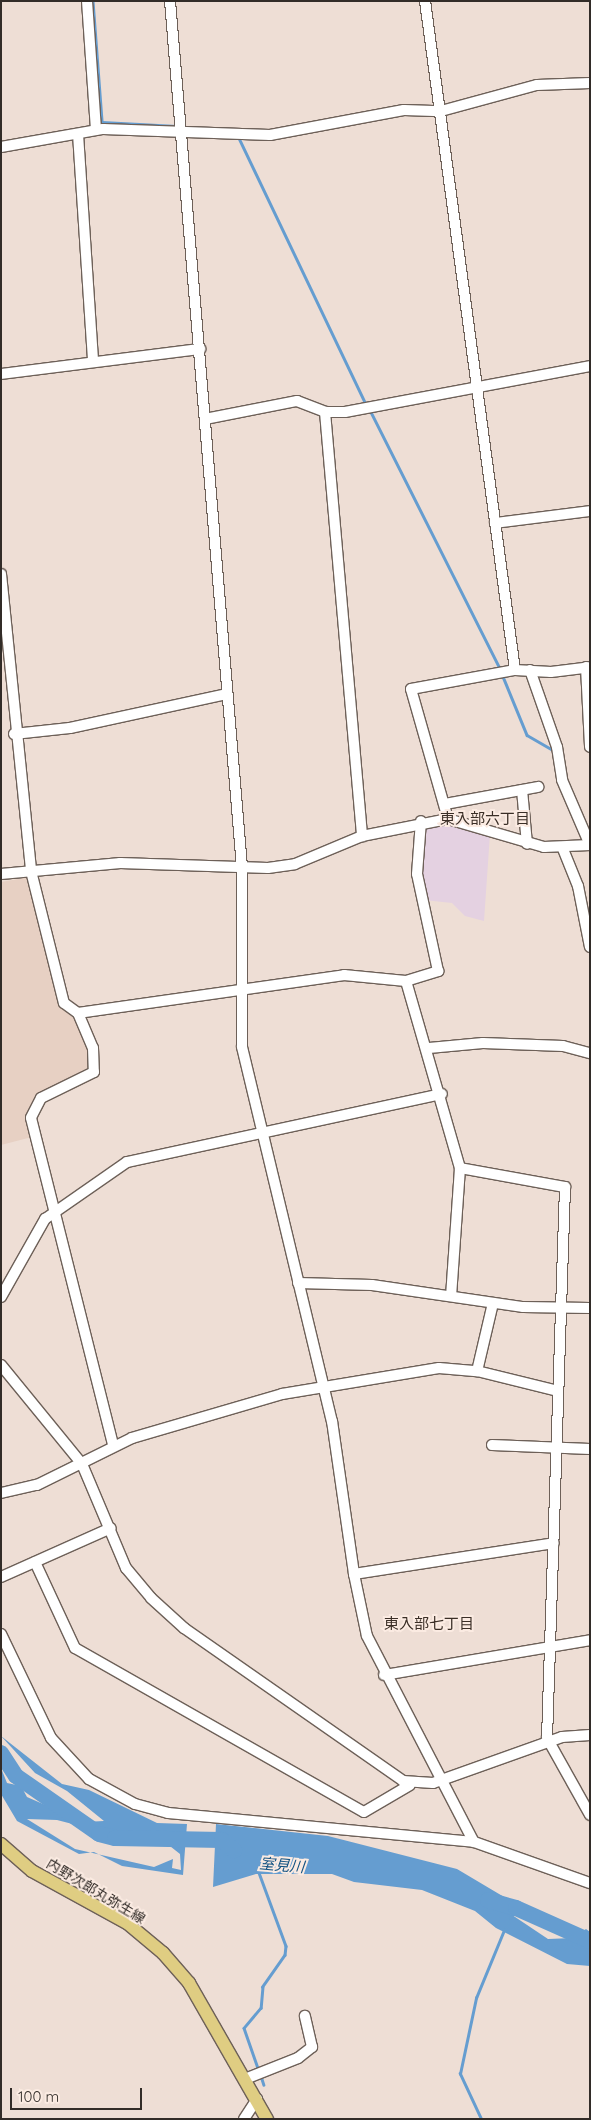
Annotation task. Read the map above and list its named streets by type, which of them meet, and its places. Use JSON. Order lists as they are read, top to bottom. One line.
{"streets":{"main road":["内野次郎丸弥生線"]},"districts":["東入部六丁目","東入部七丁目"],"water":["室見川"],"scale_bar":"100 m"}
